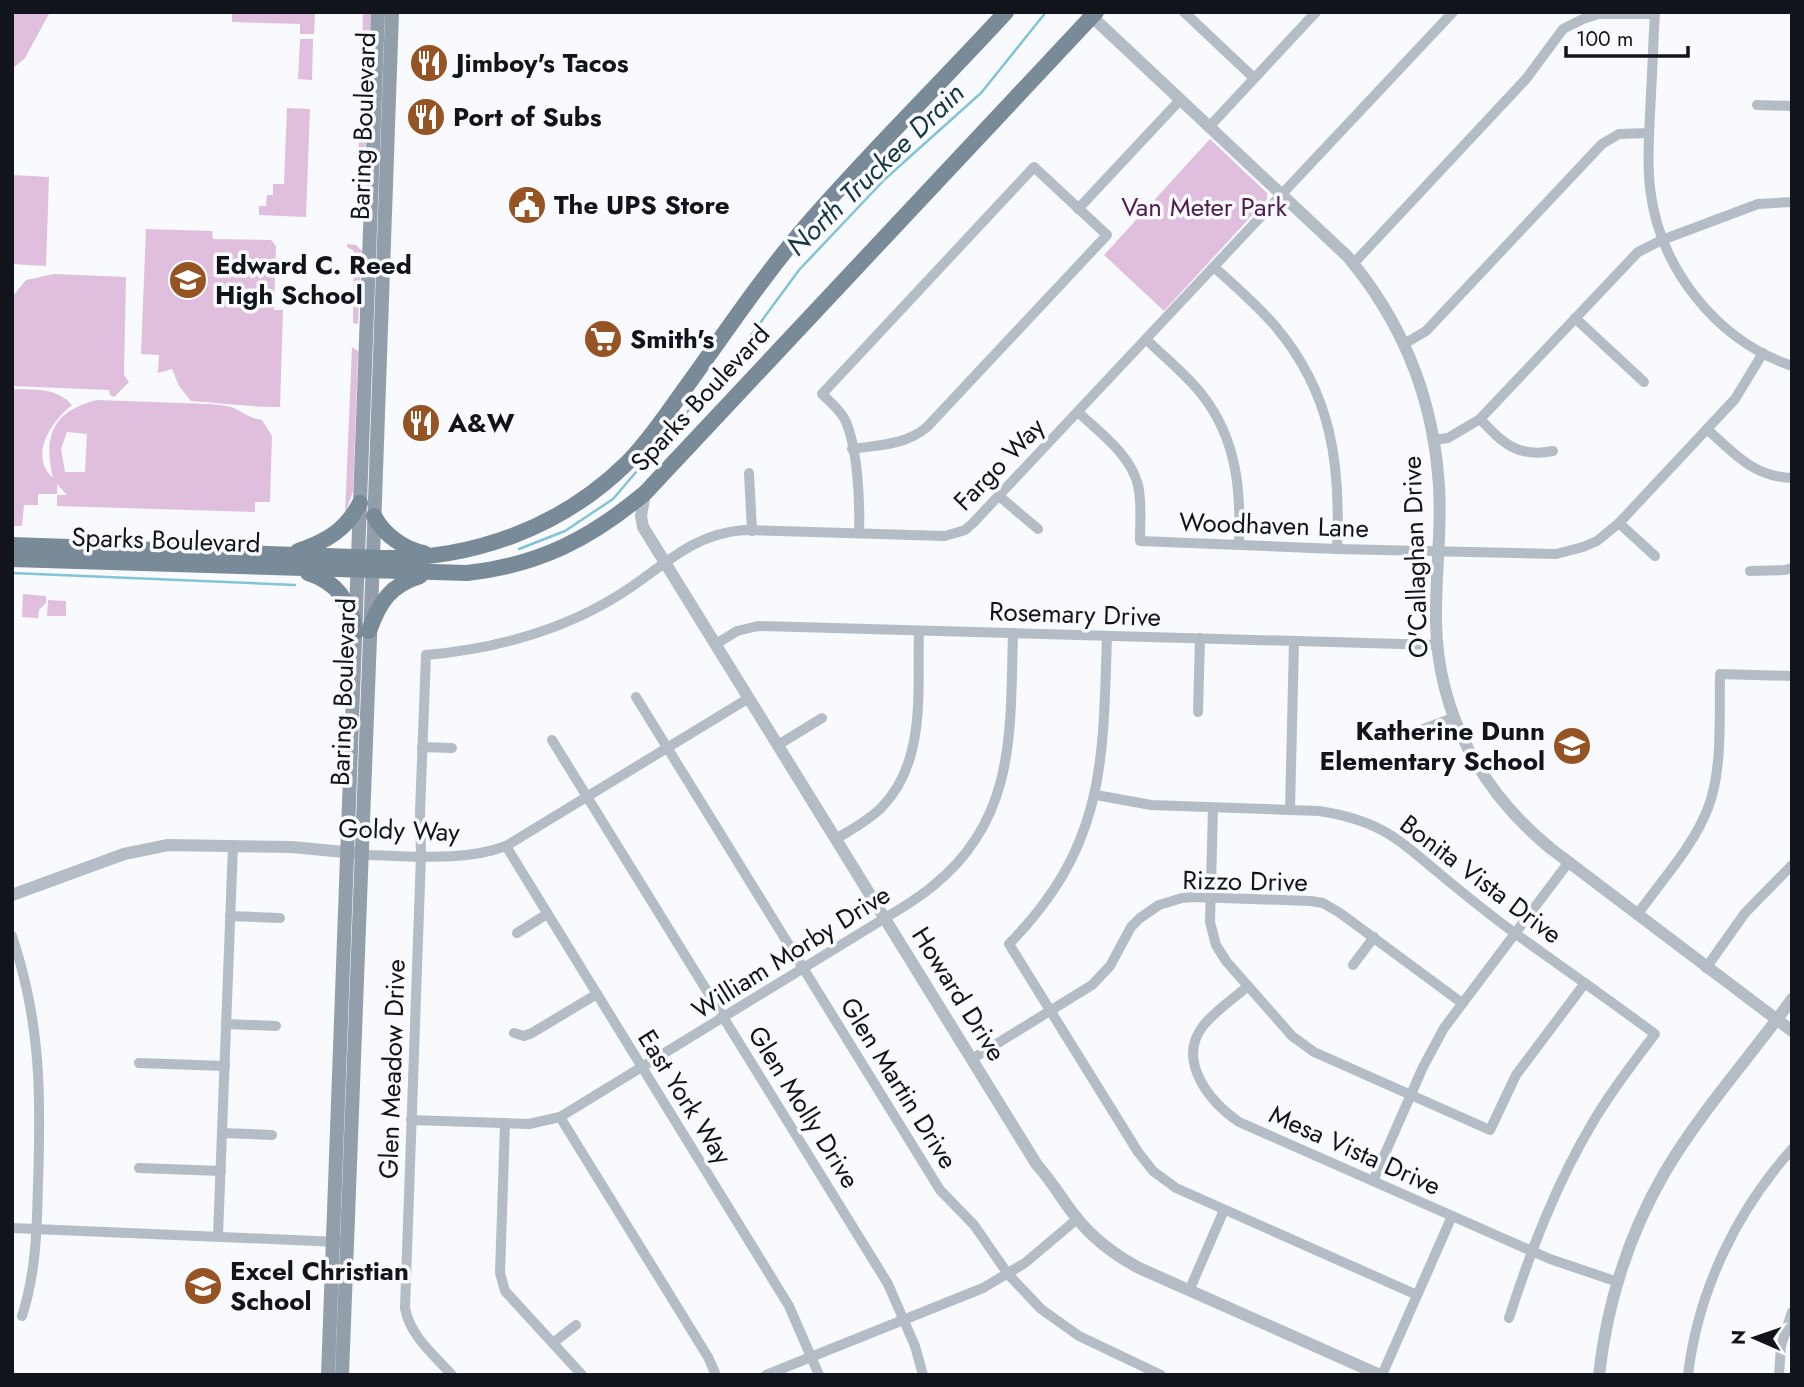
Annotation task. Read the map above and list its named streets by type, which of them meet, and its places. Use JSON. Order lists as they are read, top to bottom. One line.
{"streets":{"main road":["Baring Boulevard","Sparks Boulevard"],"street":["Fargo Way","Woodhaven Lane","O'Callaghan Drive","Rosemary Drive","Goldy Way","Bonita Vista Drive","Rizzo Drive","William Morby Drive","Howard Drive","Glen Meadow Drive","Glen Martin Drive","East York Way","Glen Molly Drive","Mesa Vista Drive"]},"crossings":[["Baring Boulevard","Sparks Boulevard"],["Baring Boulevard","Goldy Way"],["Sparks Boulevard","O'Callaghan Drive"],["Sparks Boulevard","Howard Drive"],["Fargo Way","Woodhaven Lane"],["Fargo Way","O'Callaghan Drive"],["Fargo Way","Howard Drive"],["Fargo Way","Glen Meadow Drive"],["Woodhaven Lane","O'Callaghan Drive"],["O'Callaghan Drive","Rosemary Drive"],["Rosemary Drive","William Morby Drive"],["Rosemary Drive","Howard Drive"],["Goldy Way","Howard Drive"],["Goldy Way","Glen Meadow Drive"],["Goldy Way","Glen Martin Drive"],["Goldy Way","East York Way"],["Goldy Way","Glen Molly Drive"],["Bonita Vista Drive","Mesa Vista Drive"],["Rizzo Drive","Howard Drive"],["William Morby Drive","Howard Drive"],["William Morby Drive","Glen Meadow Drive"],["William Morby Drive","Glen Martin Drive"],["William Morby Drive","East York Way"],["William Morby Drive","Glen Molly Drive"]],"water":["North Truckee Drain"],"parks":["Van Meter Park"],"places":{"restaurant":["Jimboy's Tacos","Port of Subs","A&W"],"public building":["The UPS Store"],"school or university":["Edward C. Reed High School","Katherine Dunn Elementary School","Excel Christian School"],"supermarket":["Smith's"]},"scale_bar":"100 m","north":"left"}
